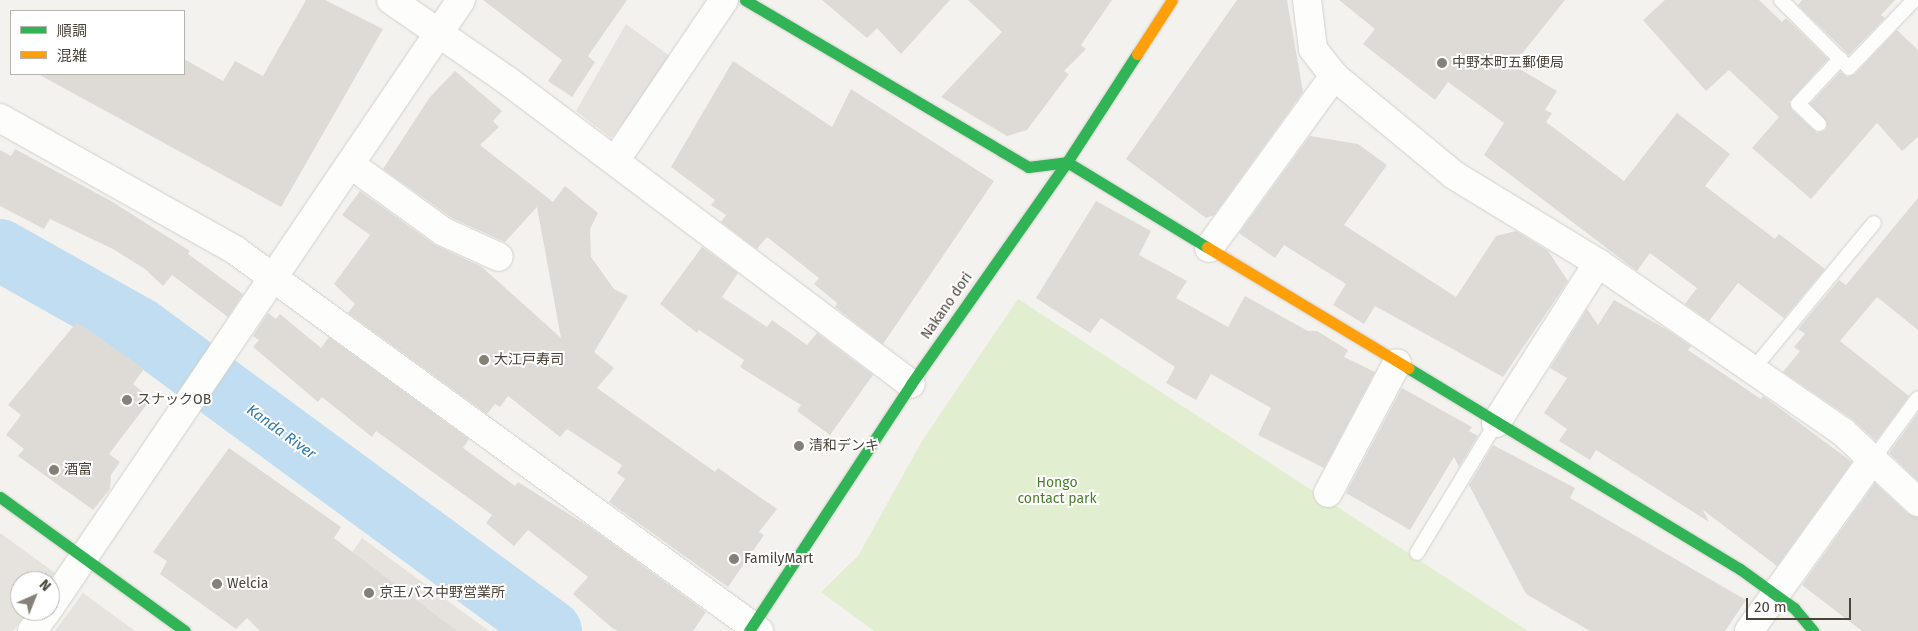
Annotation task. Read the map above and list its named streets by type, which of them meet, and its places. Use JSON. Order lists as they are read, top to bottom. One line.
{"streets":{"street":["Nakano dori"]},"water":["Kanda River"],"parks":["Hongo contact park"],"places":["中野本町五郵便局","大江戸寿司","スナックOB","清和デンキ","酒富","FamilyMart","Welcia","京王バス中野営業所"],"legend":["順調","混雑"],"scale_bar":"20 m","north":"top right"}
